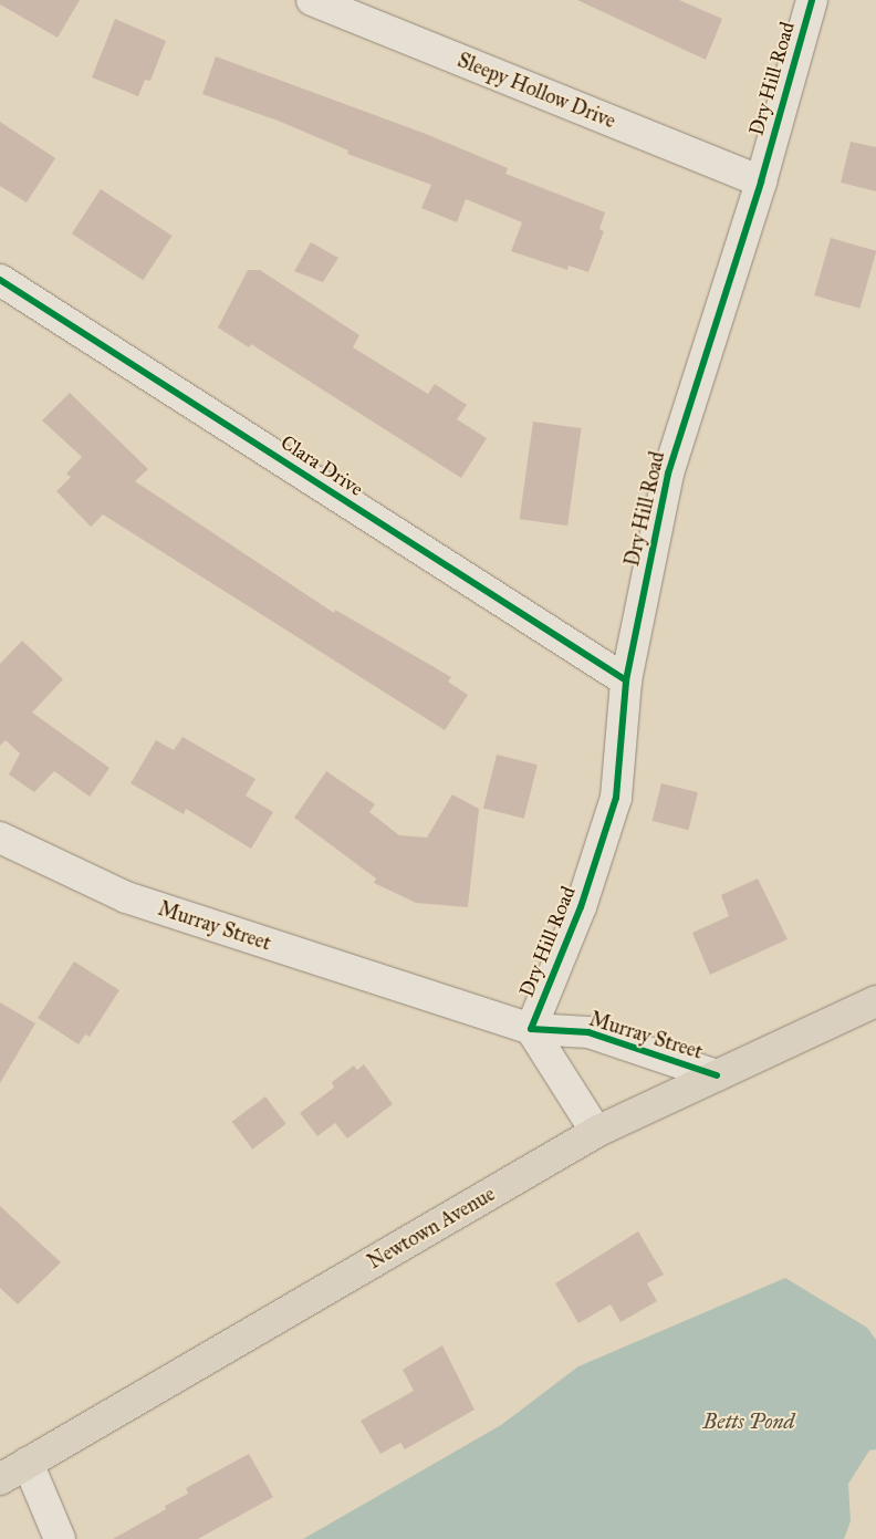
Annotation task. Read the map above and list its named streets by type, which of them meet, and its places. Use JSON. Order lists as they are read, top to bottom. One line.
{"streets":{"main road":["Newtown Avenue"],"street":["Dry Hill Road","Sleepy Hollow Drive","Clara Drive","Murray Street"]},"crossings":[["Dry Hill Road","Sleepy Hollow Drive"],["Dry Hill Road","Clara Drive"],["Dry Hill Road","Murray Street"],["Murray Street","Newtown Avenue"]],"water":["Betts Pond"]}
